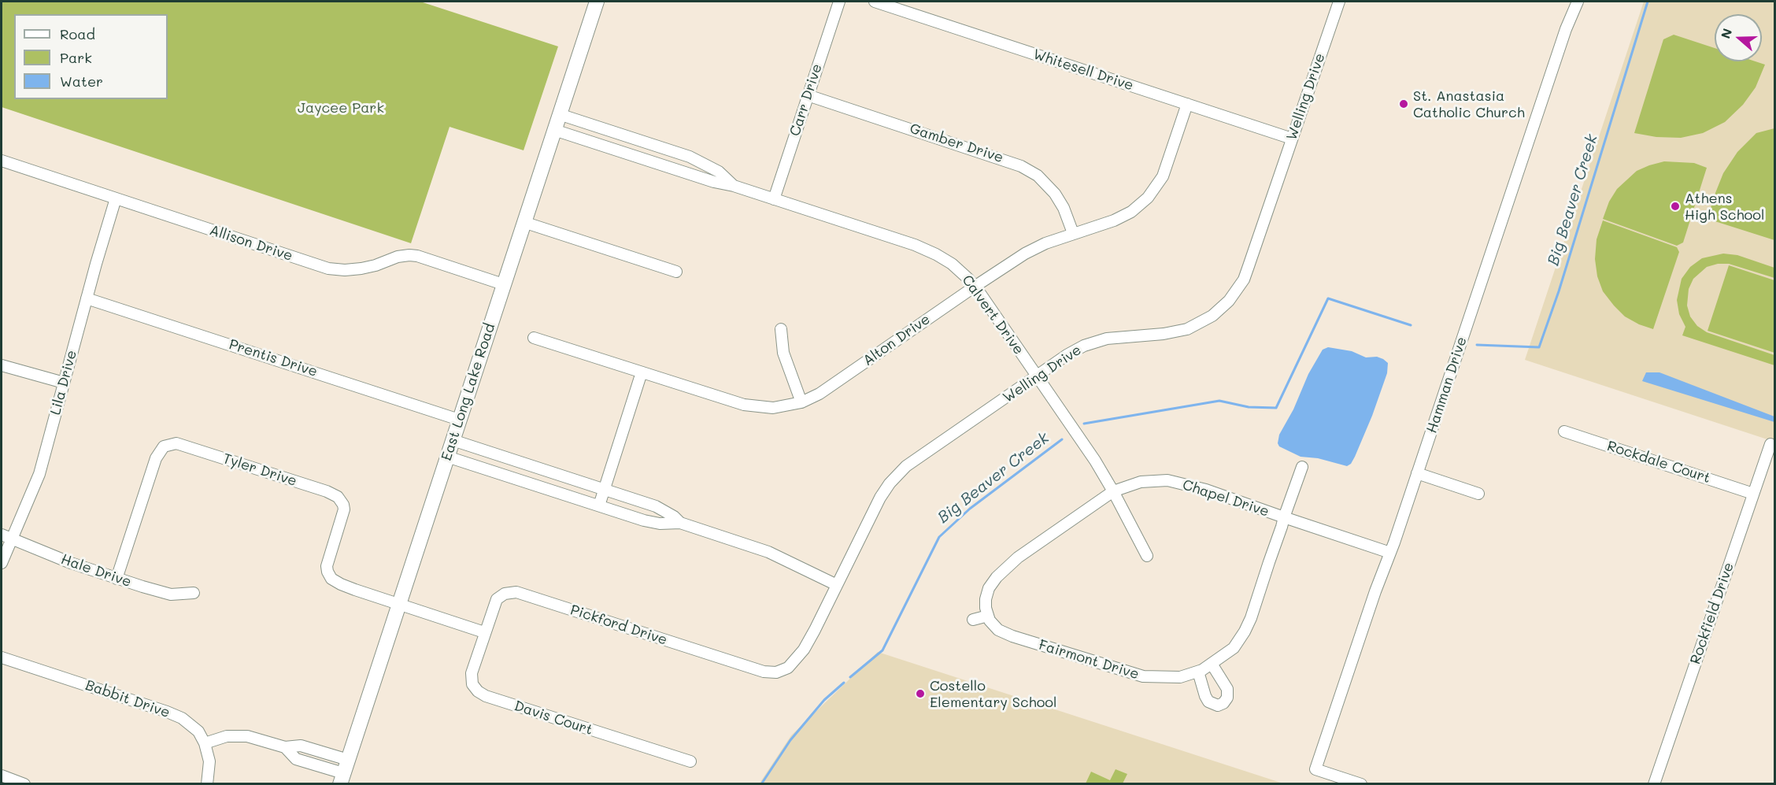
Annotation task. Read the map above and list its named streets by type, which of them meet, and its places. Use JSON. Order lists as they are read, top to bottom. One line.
{"streets":{"main road":["East Long Lake Road"],"street":["Whitesell Drive","Welling Drive","Carr Drive","Gamber Drive","Allison Drive","Calvert Drive","Alton Drive","Prentis Drive","Lila Drive","Hamman Drive","Rockdale Court","Tyler Drive","Chapel Drive","Hale Drive","Rockfield Drive","Pickford Drive","Fairmont Drive","Babbit Drive","Davis Court"]},"crossings":[["Whitesell Drive","Welling Drive"],["Whitesell Drive","Alton Drive"],["Welling Drive","Calvert Drive"],["Welling Drive","Pickford Drive"],["Carr Drive","Gamber Drive"],["Carr Drive","Calvert Drive"],["Gamber Drive","Alton Drive"],["Allison Drive","Lila Drive"],["Allison Drive","East Long Lake Road"],["Calvert Drive","Alton Drive"],["Calvert Drive","East Long Lake Road"],["Calvert Drive","Chapel Drive"],["Prentis Drive","Lila Drive"],["Prentis Drive","East Long Lake Road"],["Lila Drive","Hale Drive"],["Hamman Drive","Chapel Drive"],["East Long Lake Road","Tyler Drive"],["Rockdale Court","Rockfield Drive"],["Tyler Drive","Hale Drive"],["Tyler Drive","Pickford Drive"],["Tyler Drive","Davis Court"],["Chapel Drive","Fairmont Drive"],["Pickford Drive","Davis Court"]],"water":["Big Beaver Creek"],"parks":["Jaycee Park"],"places":["St. Anastasia Catholic Church","Athens High School","Costello Elementary School"],"legend":["Road","Park","Water"],"north":"left"}
